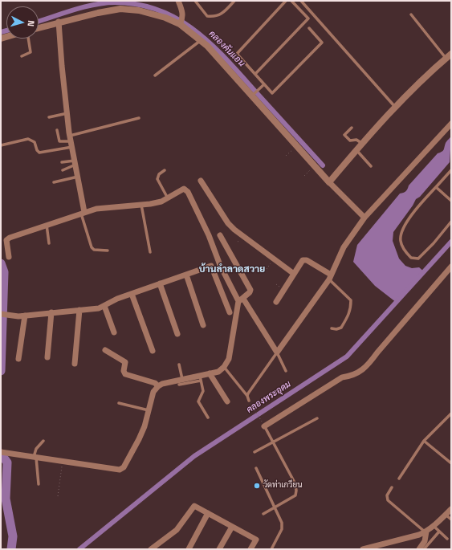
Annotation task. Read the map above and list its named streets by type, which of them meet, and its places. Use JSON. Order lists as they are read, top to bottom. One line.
{"districts":["บ้านลำลาดสวาย"],"water":["คลองคันแอน","คลองพระอุดม"],"places":["วัดท่าเกวียน"],"north":"right"}
